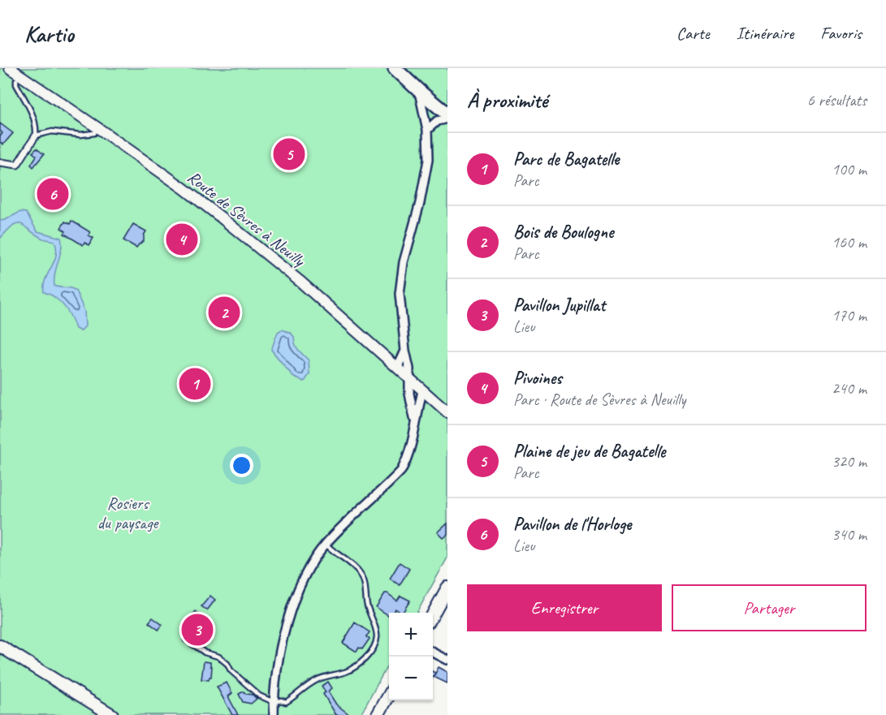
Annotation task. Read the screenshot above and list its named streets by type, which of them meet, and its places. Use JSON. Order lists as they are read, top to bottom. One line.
{"streets":{"street":["Route de Sèvres à Neuilly"]},"parks":["Rosiers du paysage"],"page":{"header":"Kartio","nav":["Carte","Itinéraire","Favoris"],"heading":["À proximité","6 résultats"],"list":[{"mark":"1","name":"Parc de Bagatelle","note":"Parc","value":"100 m"},{"mark":"2","name":"Bois de Boulogne","note":"Parc","value":"160 m"},{"mark":"3","name":"Pavillon Jupillat","note":"Lieu","value":"170 m"},{"mark":"4","name":"Pivoines","note":"Parc · Route de Sèvres à Neuilly","value":"240 m"},{"mark":"5","name":"Plaine de jeu de Bagatelle","note":"Parc","value":"320 m"},{"mark":"6","name":"Pavillon de l'Horloge","note":"Lieu","value":"340 m"}],"pins":["5","6","4","2","1","3"],"buttons":["Enregistrer","Partager"],"map_buttons":["+","−"]}}
